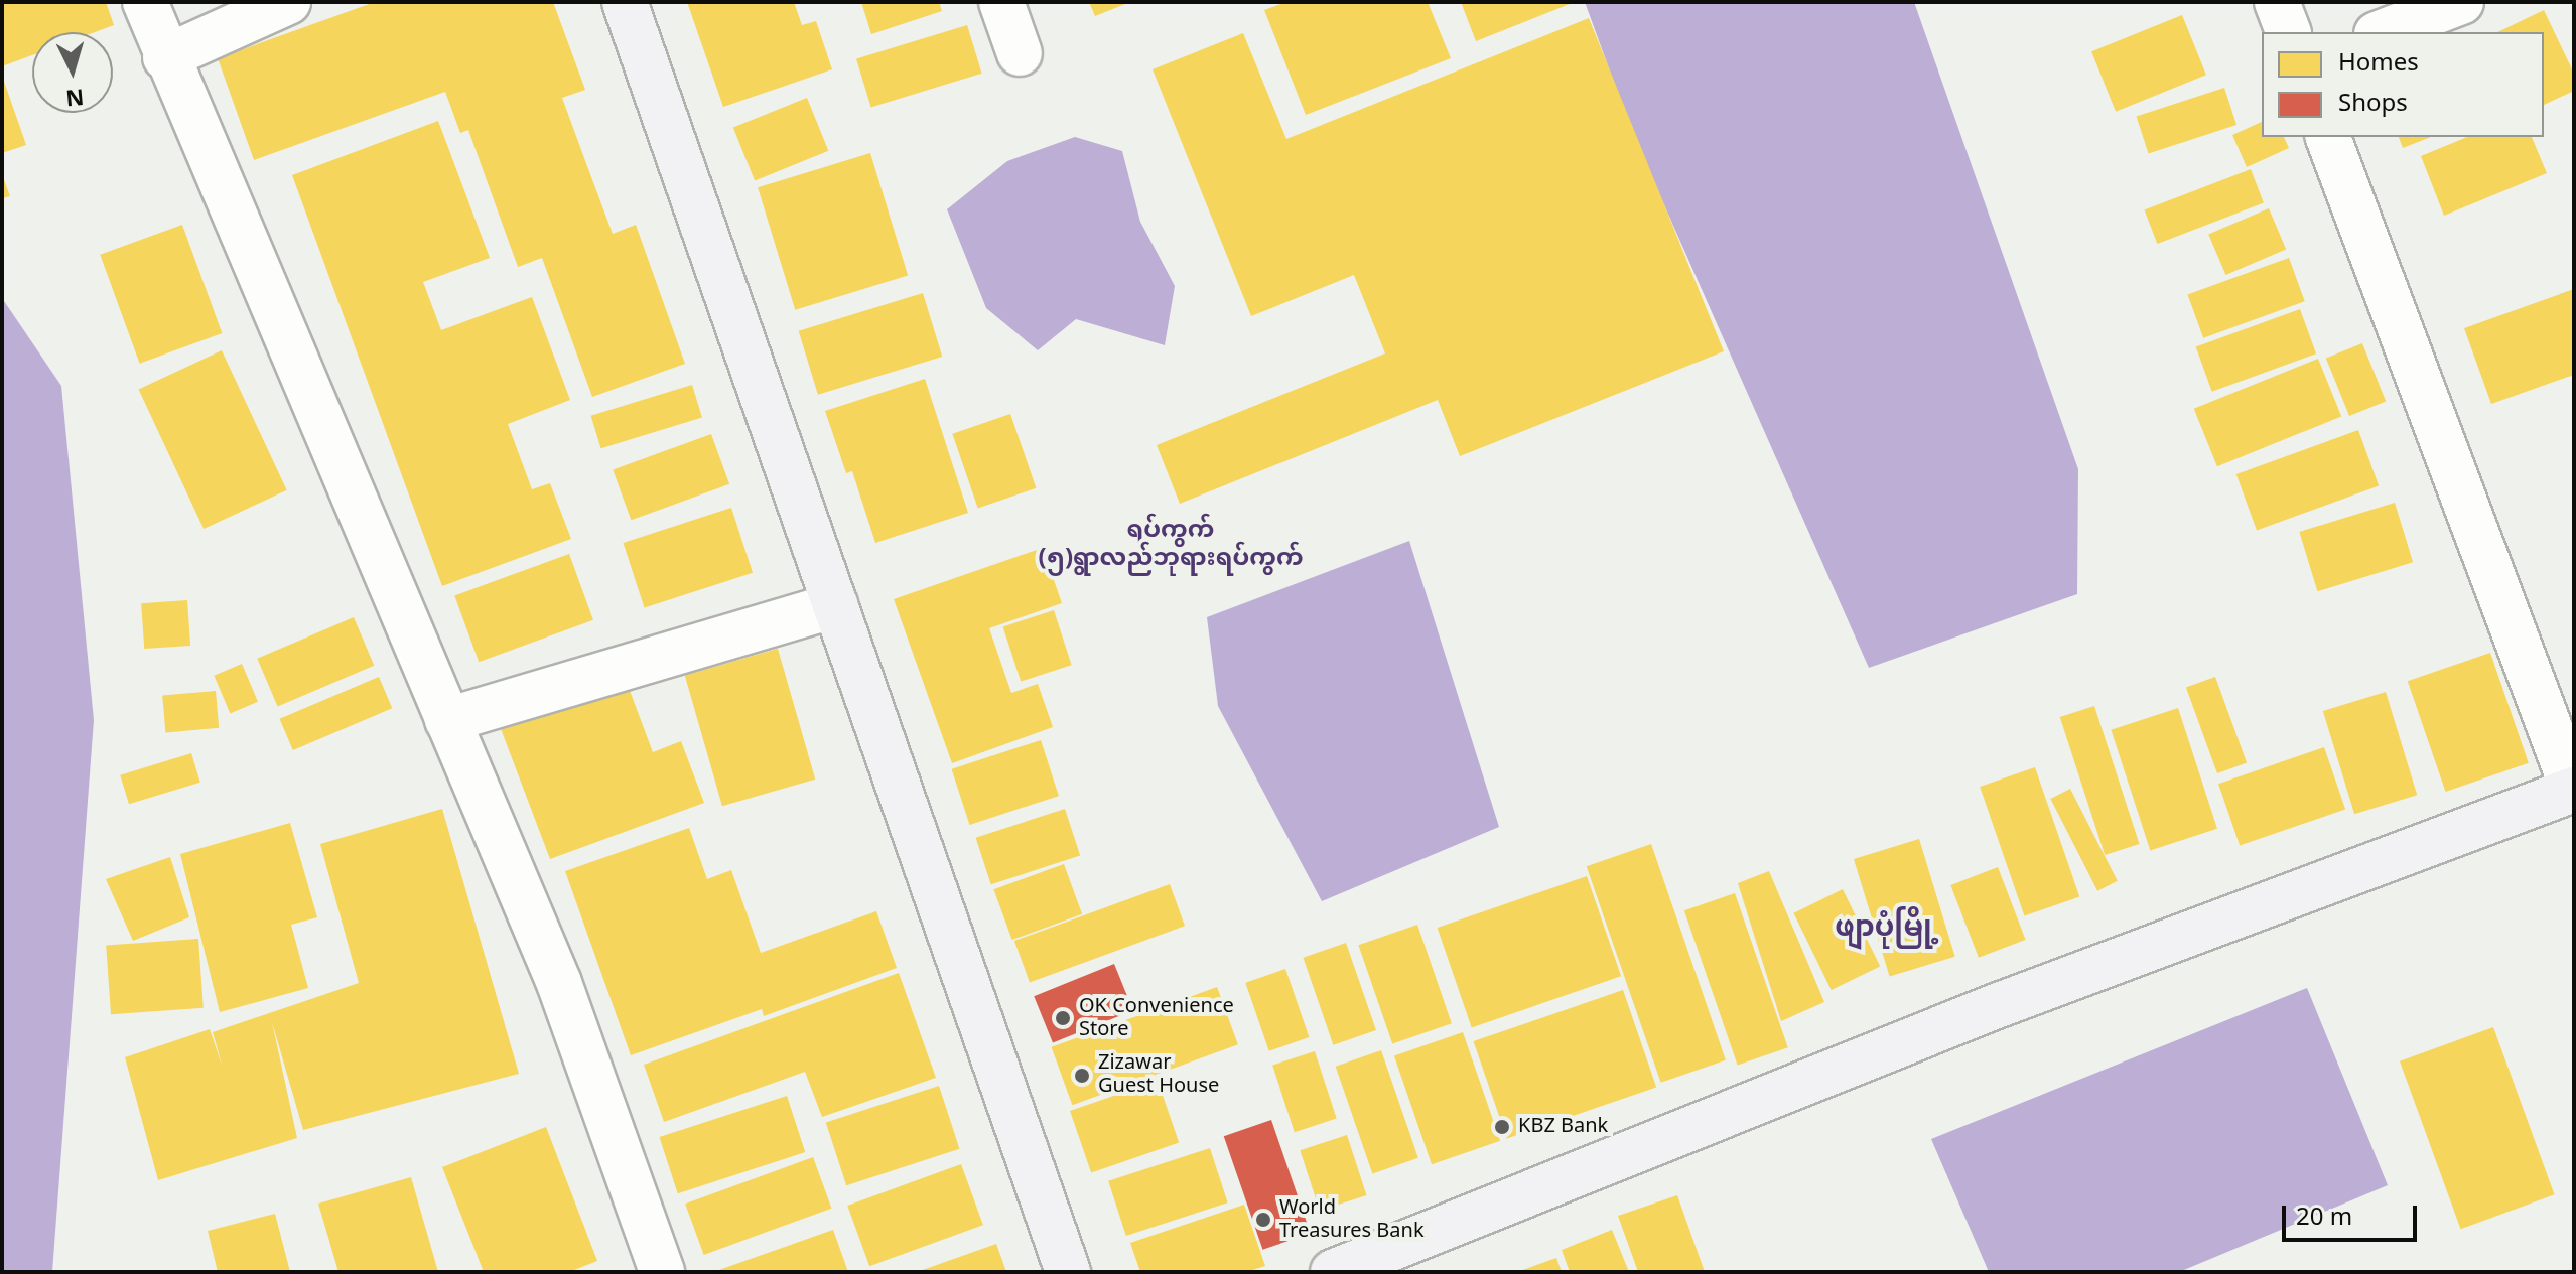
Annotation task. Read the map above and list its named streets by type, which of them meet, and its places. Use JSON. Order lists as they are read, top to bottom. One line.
{"districts":["ရပ်ကွက် (၅)ရွာလည်ဘုရားရပ်ကွက်","ဖျာပုံမြို့"],"places":["OK Convenience Store","Zizawar Guest House","KBZ Bank","World Treasures Bank"],"legend":["Homes","Shops"],"scale_bar":"20 m","north":"bottom"}
